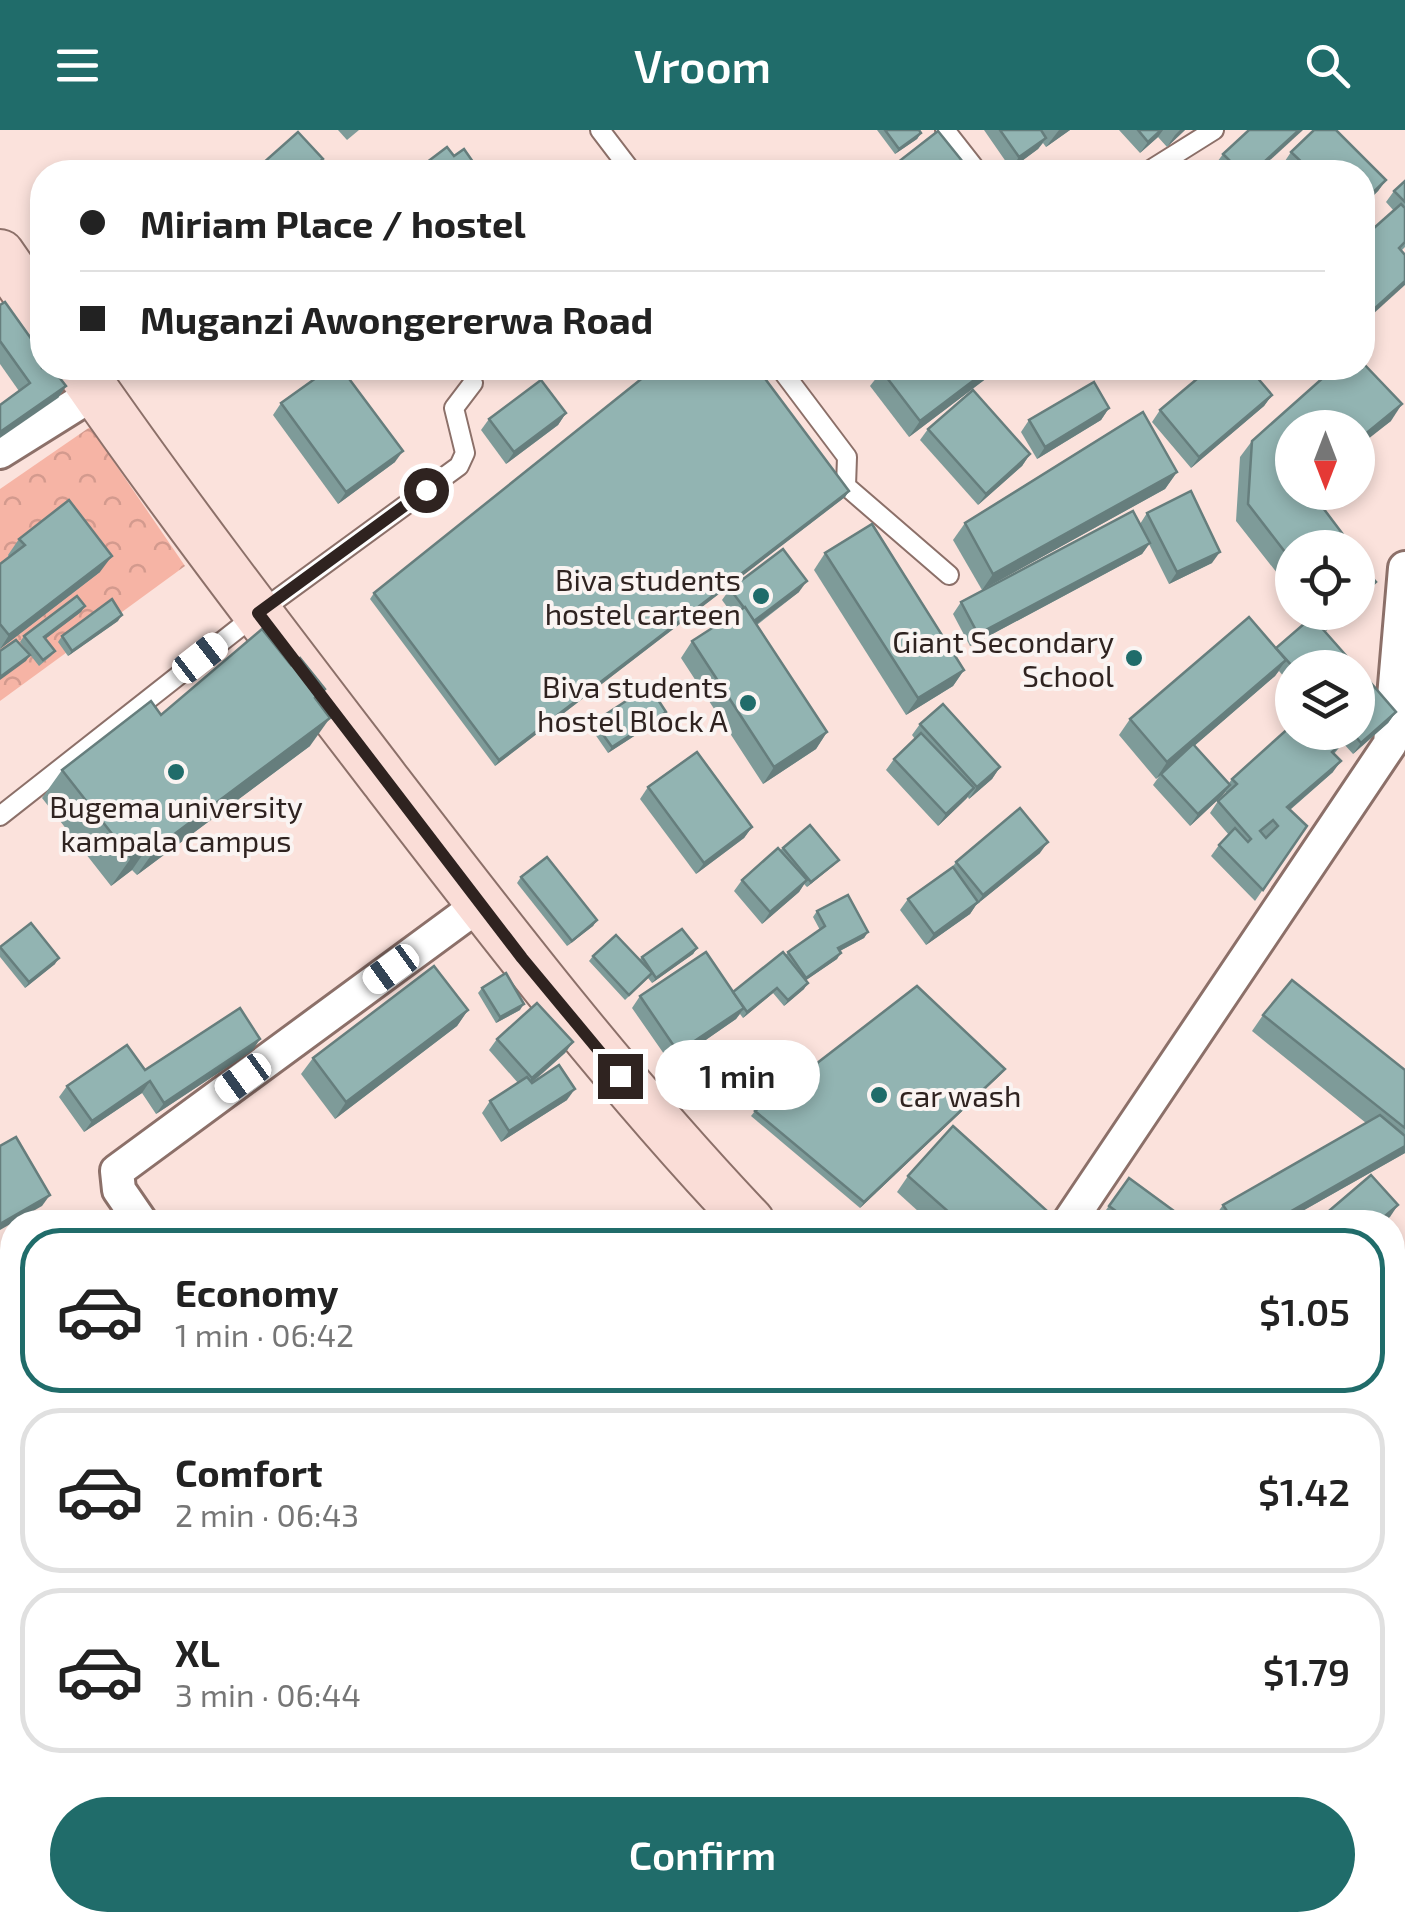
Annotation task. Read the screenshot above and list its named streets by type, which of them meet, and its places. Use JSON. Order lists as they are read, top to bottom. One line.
{"places":["Biva students hostel carteen","Giant Secondary School","Biva students hostel Block A","Bugema university kampala campus","car wash"],"north":"bottom","page":{"header":"Vroom","banner":["Miriam Place / hostel","Muganzi Awongererwa Road"],"bubble":"1 min","list":[{"name":"Economy","note":"1 min · 06:42","value":"$1.05"},{"name":"Comfort","note":"2 min · 06:43","value":"$1.42"},{"name":"XL","note":"3 min · 06:44","value":"$1.79"}],"buttons":"Confirm"}}
